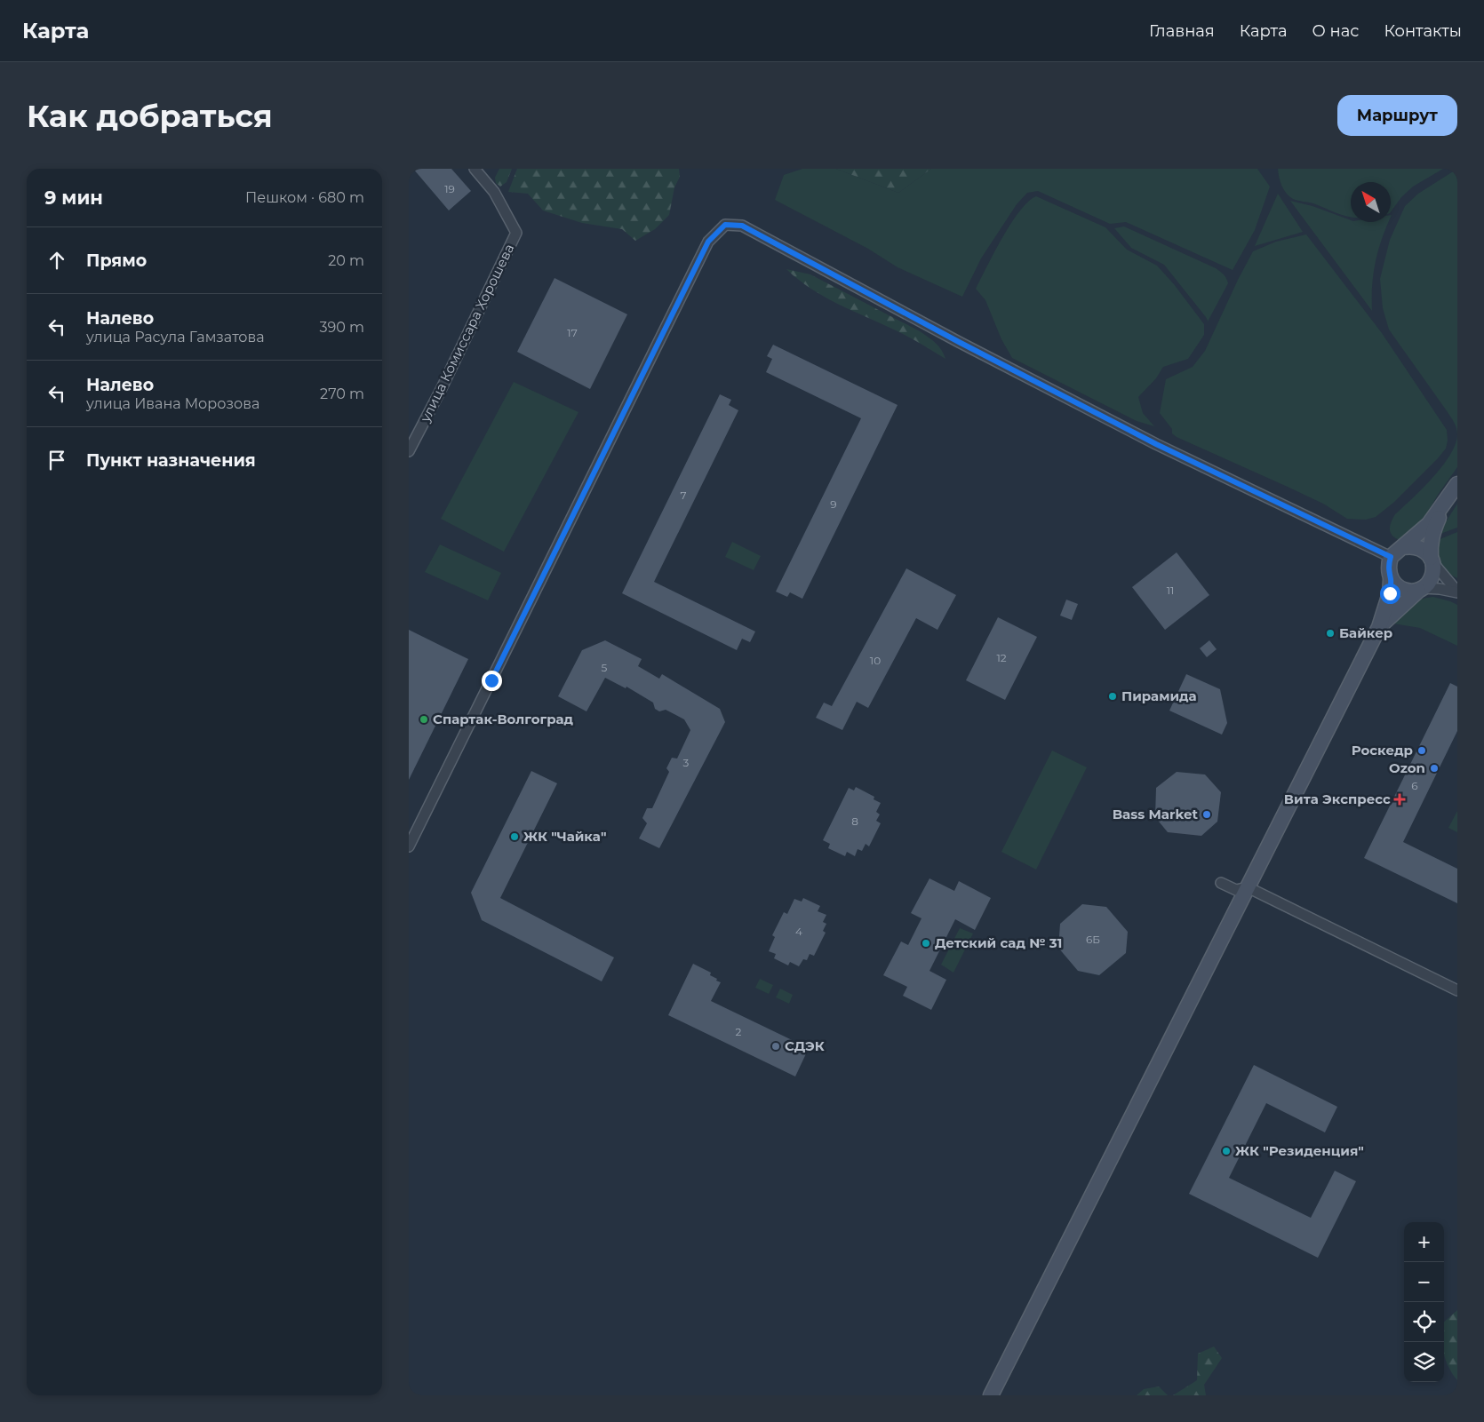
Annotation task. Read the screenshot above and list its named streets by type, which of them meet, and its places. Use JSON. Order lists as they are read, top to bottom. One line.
{"streets":{"street":["улица Комиссара Хорошева"]},"places":{"other":["Байкер","Пирамида","Спартак-Волгоград","Роскедр","Ozon","Bass Market","ЖК \"Чайка\"","Детский сад № 31","СДЭК","ЖК \"Резиденция\""],"health":["Вита Экспресс"]},"house_numbers":["19","17","7","9","11","12","10","5","3","6","8","4","6Б","2"],"north":"top left","page":{"header":"Карта","nav":["Главная","Карта","О нас","Контакты"],"buttons":"Маршрут","title":"Как добраться","heading":["9 мин","Пешком · 680 m"],"list":[["Прямо","20 m"],["Налево","улица Расула Гамзатова","390 m"],["Налево","улица Ивана Морозова","270 m"],"Пункт назначения"],"map_buttons":["+","−"]}}
